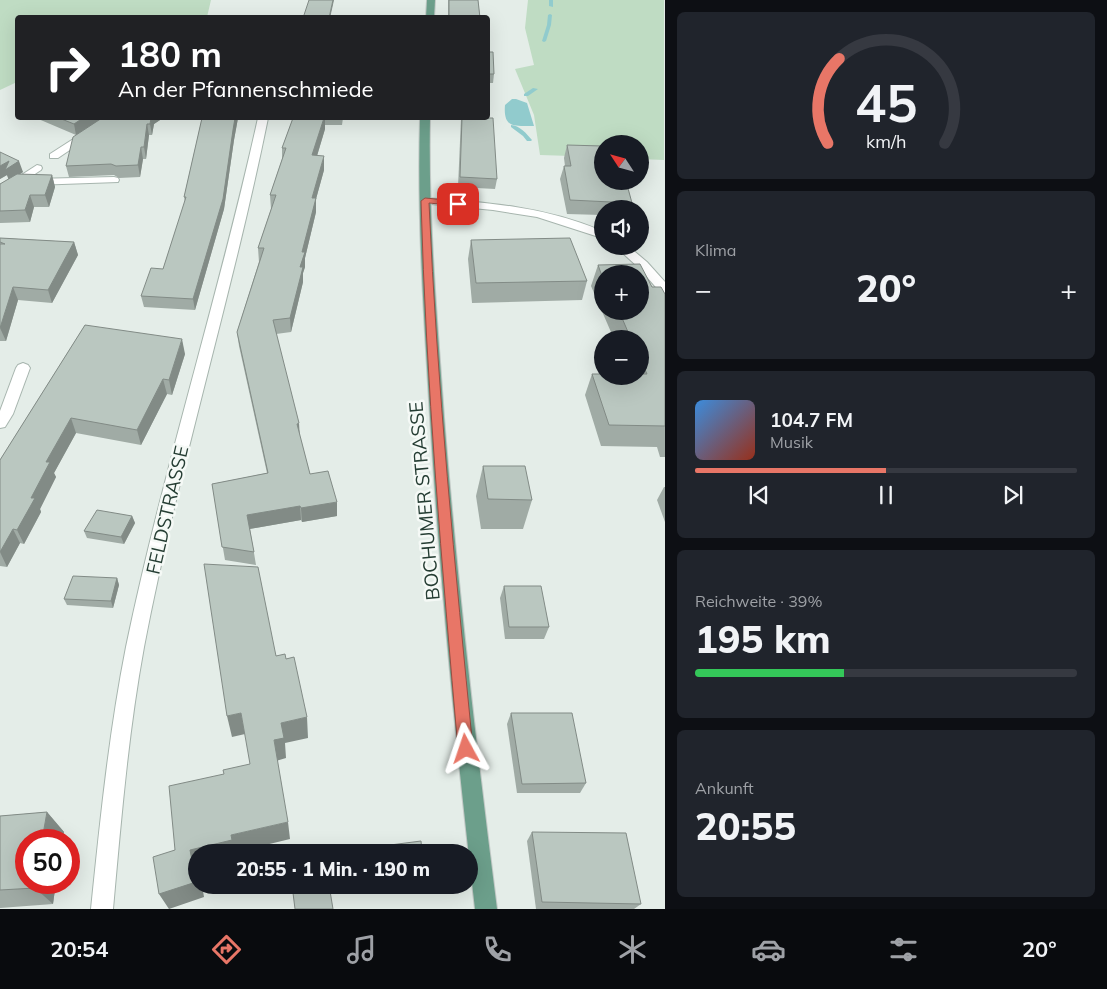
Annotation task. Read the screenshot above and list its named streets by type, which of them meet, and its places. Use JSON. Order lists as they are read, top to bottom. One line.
{"streets":{"main road":["BOCHUMER STRASSE"],"street":["FELDSTRASSE"]},"north":"top left","page":{"turn":["180 m","An der Pfannenschmiede"],"map_buttons":["+","−"],"tile":["Klima",["Reichweite · 39%","195 km"],["Ankunft","20:55"]],"heat":["−","20°","+"],"song":["104.7 FM","Musik"],"limit":"50","trip":"20:55 · 1 Min. · 190 m","tabs":["20:54","20°"],"gauge":["45","km/h"]}}
